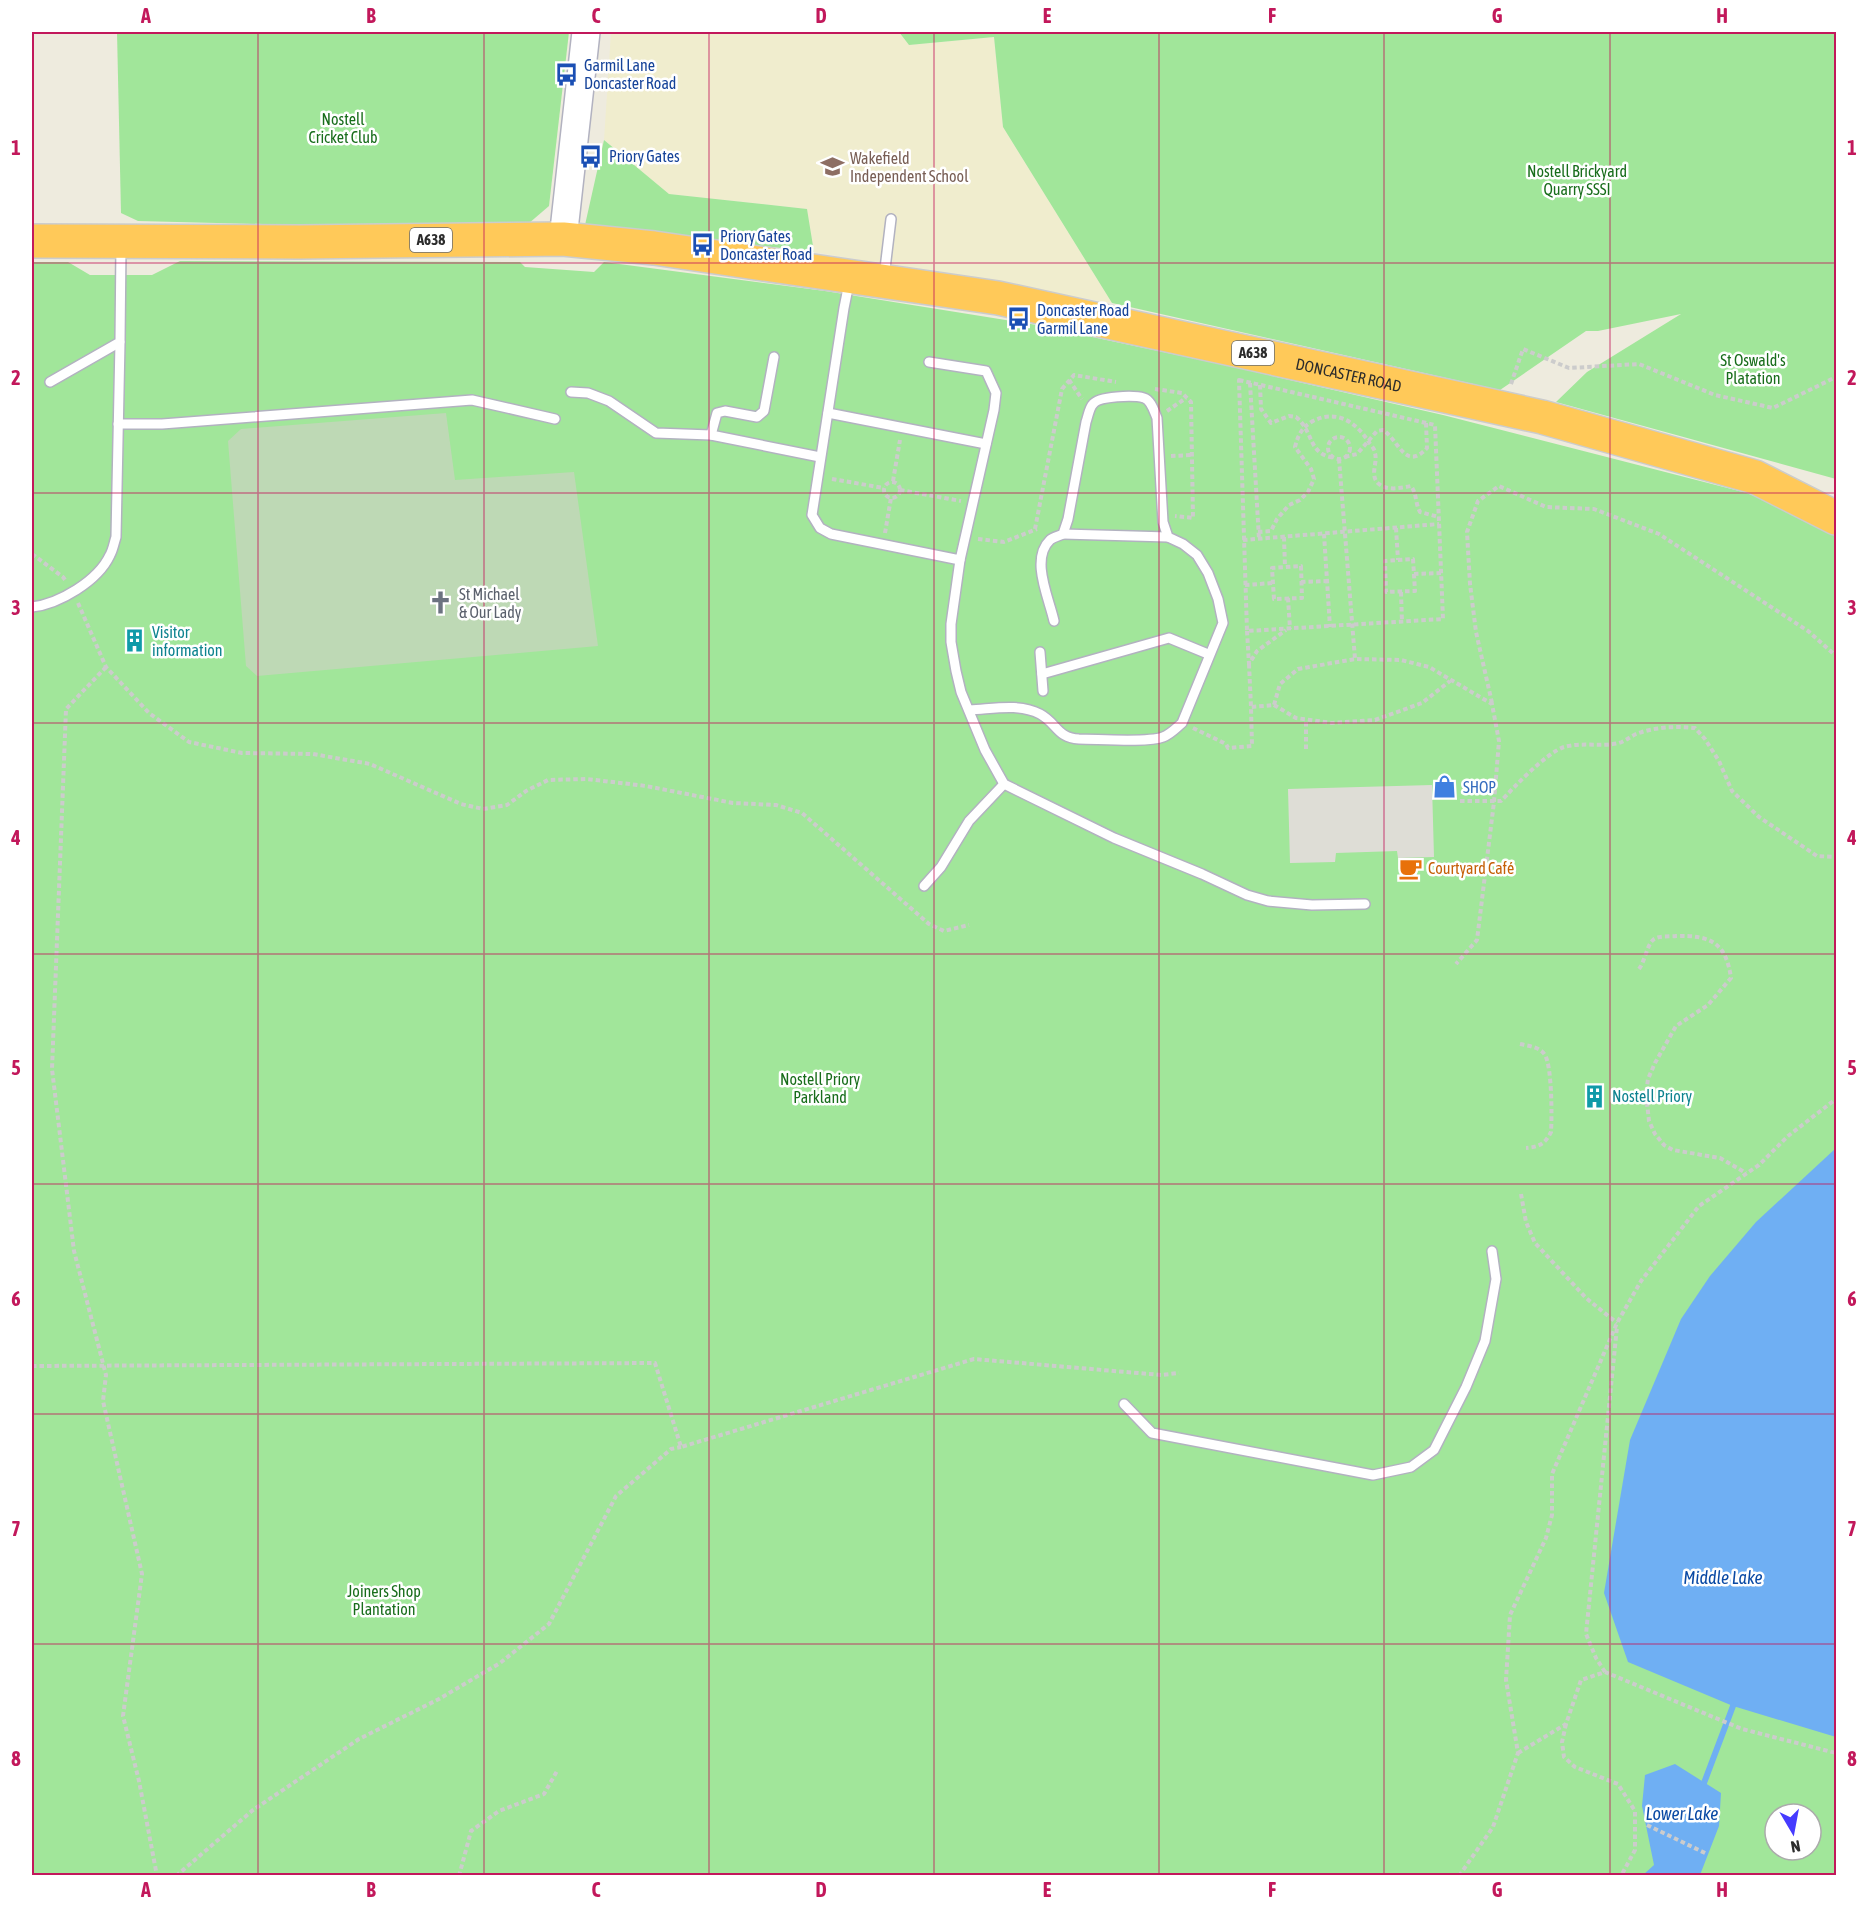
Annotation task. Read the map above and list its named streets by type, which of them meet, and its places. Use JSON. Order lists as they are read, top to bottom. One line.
{"streets":{"highway":["A638","DONCASTER ROAD"]},"crossings":[["A638","DONCASTER ROAD"]],"water":["Middle Lake","Lower Lake"],"parks":["Nostell Cricket Club","Nostell Brickyard Quarry SSSI","St Oswald's Platation","Nostell Priory Parkland","Joiners Shop Plantation"],"places":{"bus stop":["Garmil Lane Doncaster Road","Priory Gates","Priory Gates Doncaster Road","Doncaster Road Garmil Lane"],"school or university":["Wakefield Independent School"],"church":["St Michael & Our Lady"],"building":["Visitor information","Nostell Priory"],"shop":["SHOP"],"cafe":["Courtyard Café"]},"north":"bottom","grid":{"columns":["A","B","C","D","E","F","G","H"],"rows":["1","2","3","4","5","6","7","8"]}}
